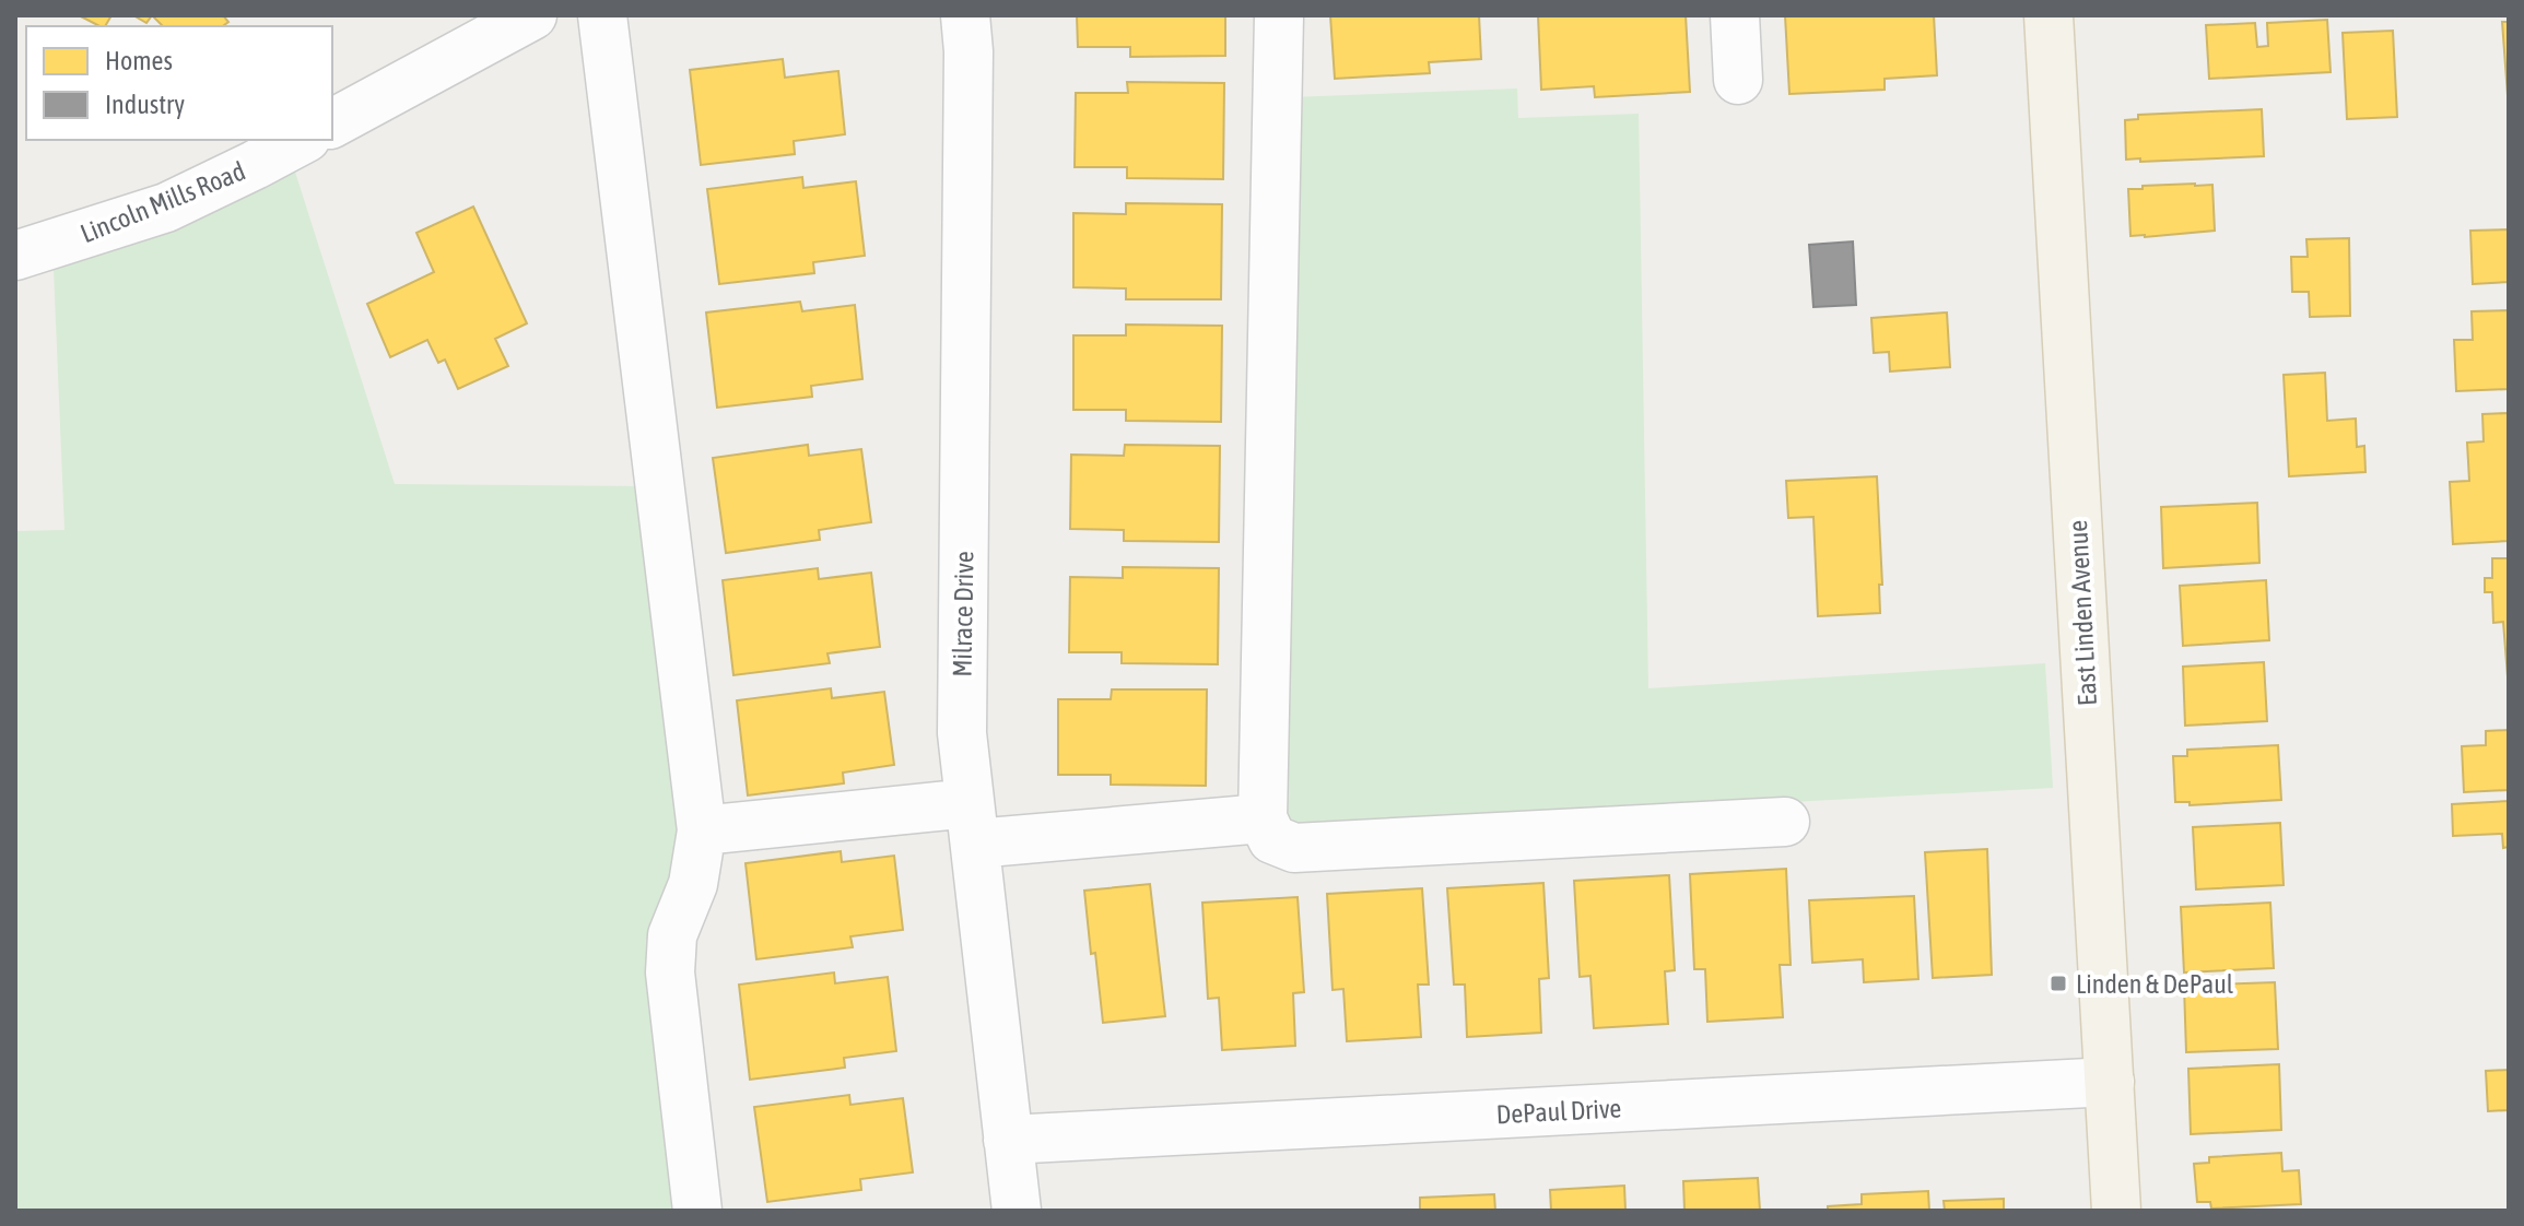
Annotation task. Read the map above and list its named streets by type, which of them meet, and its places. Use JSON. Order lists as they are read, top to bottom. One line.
{"streets":{"main road":["East Linden Avenue"],"street":["Lincoln Mills Road","Milrace Drive","DePaul Drive"]},"crossings":[["East Linden Avenue","DePaul Drive"],["Milrace Drive","DePaul Drive"]],"places":{"transit":["Linden & DePaul"]},"legend":["Homes","Industry"]}
